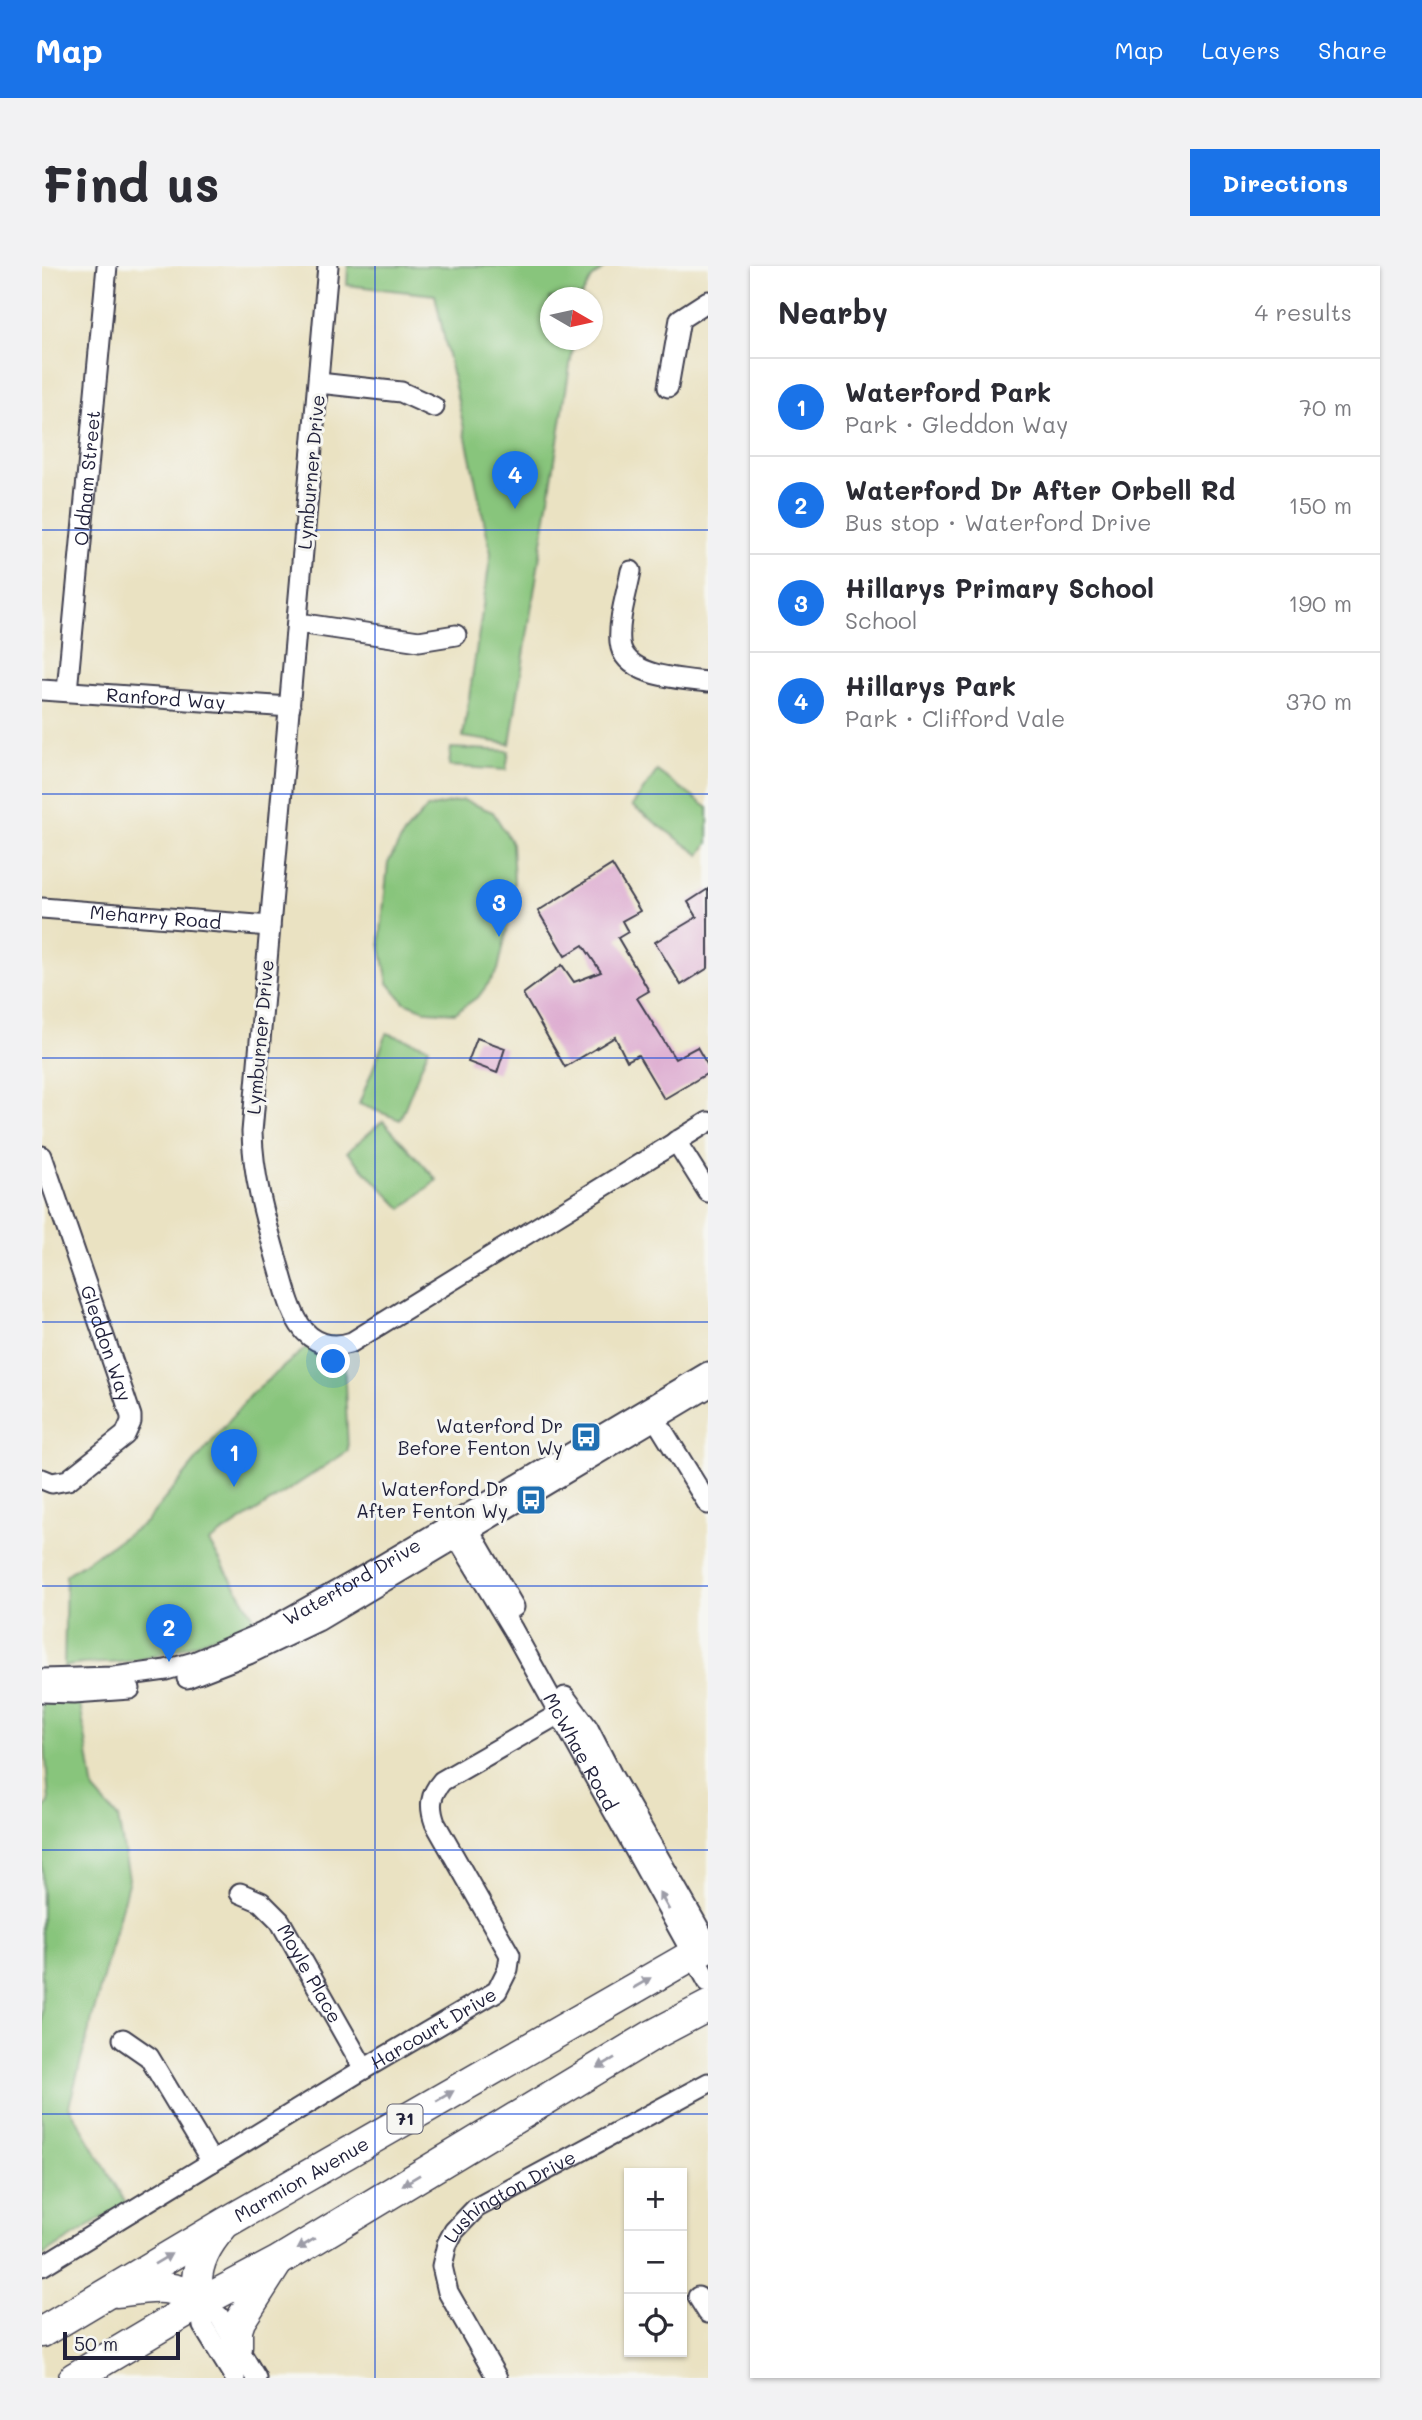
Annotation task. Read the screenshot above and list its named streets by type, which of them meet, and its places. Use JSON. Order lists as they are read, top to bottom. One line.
{"streets":{"highway":["71","Marmion Avenue"],"street":["Lymburner Drive","Oldham Street","Ranford Way","Meharry Road","Gleddon Way","Waterford Drive","McWhae Road","Moyle Place","Harcourt Drive","Lushington Drive"]},"crossings":[["Lymburner Drive","Ranford Way"],["Lymburner Drive","Meharry Road"],["Oldham Street","Ranford Way"],["Waterford Drive","McWhae Road"],["McWhae Road","Harcourt Drive"],["McWhae Road","Marmion Avenue"],["Moyle Place","Harcourt Drive"]],"places":{"bus stop":["Waterford Dr Before Fenton Wy","Waterford Dr After Fenton Wy"]},"scale_bar":"50 m","north":"right","page":{"header":"Map","nav":["Map","Layers","Share"],"buttons":"Directions","title":"Find us","heading":["Nearby","4 results"],"list":[{"mark":"1","name":"Waterford Park","note":"Park · Gleddon Way","value":"70 m"},{"mark":"2","name":"Waterford Dr After Orbell Rd","note":"Bus stop · Waterford Drive","value":"150 m"},{"mark":"3","name":"Hillarys Primary School","note":"School","value":"190 m"},{"mark":"4","name":"Hillarys Park","note":"Park · Clifford Vale","value":"370 m"}],"pins":["4","3","1","2"],"map_buttons":["+","−"],"scale":"50 m"}}
